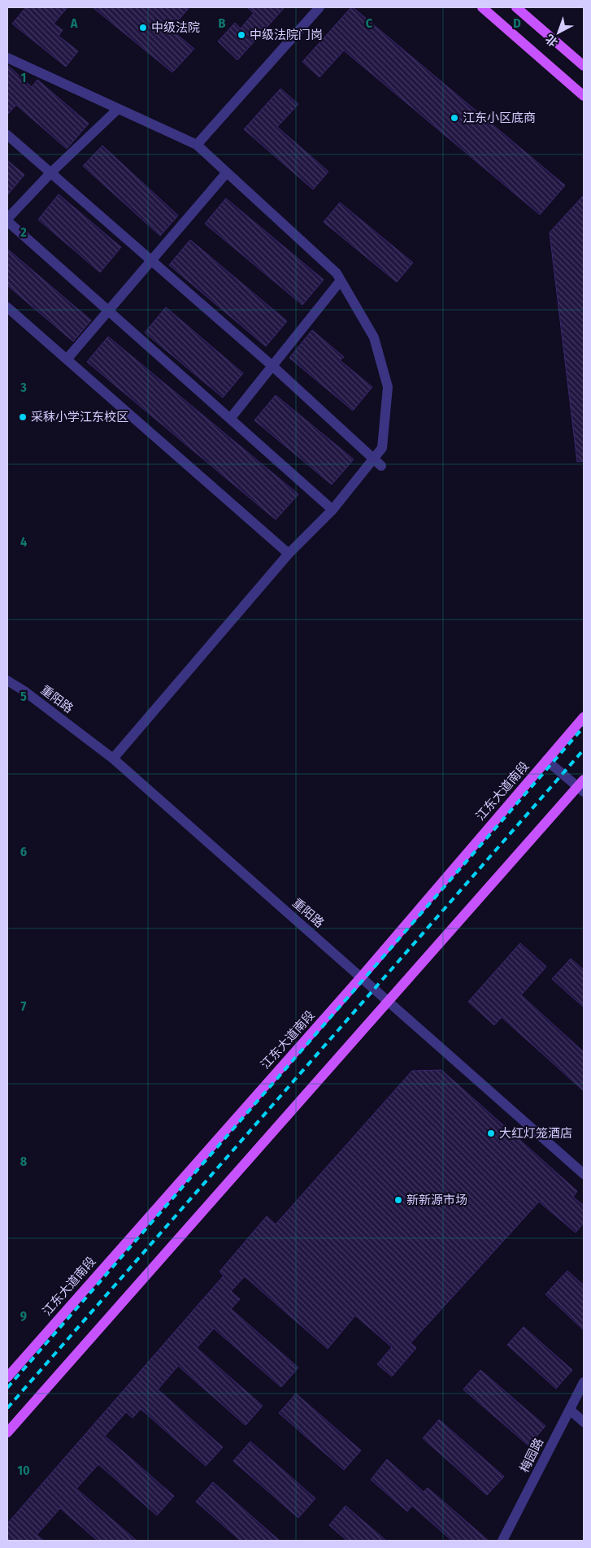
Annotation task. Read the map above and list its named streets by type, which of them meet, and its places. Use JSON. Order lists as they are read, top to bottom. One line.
{"streets":{"main road":["江东大道南段"],"street":["重阳路","梅园路"]},"crossings":[["重阳路","江东大道南段"]],"places":["中级法院","中级法院门岗","江东小区底商","采秣小学江东校区","大红灯笼酒店","新新源市场"],"north":"bottom left","grid":{"columns":["A","B","C","D"],"rows":["1","2","3","4","5","6","7","8","9","10"]}}
